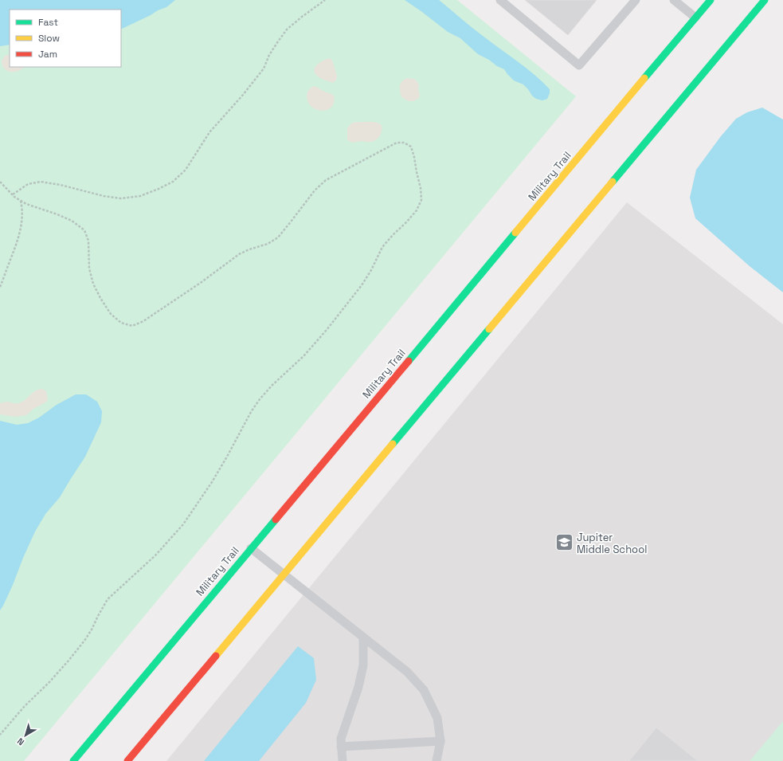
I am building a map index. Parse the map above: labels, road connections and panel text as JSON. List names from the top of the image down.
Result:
{
  "streets": {
    "main road": ["Military Trail"]
  },
  "places": {
    "school or university": ["Jupiter Middle School"]
  },
  "legend": ["Fast", "Slow", "Jam"],
  "north": "bottom left"
}
